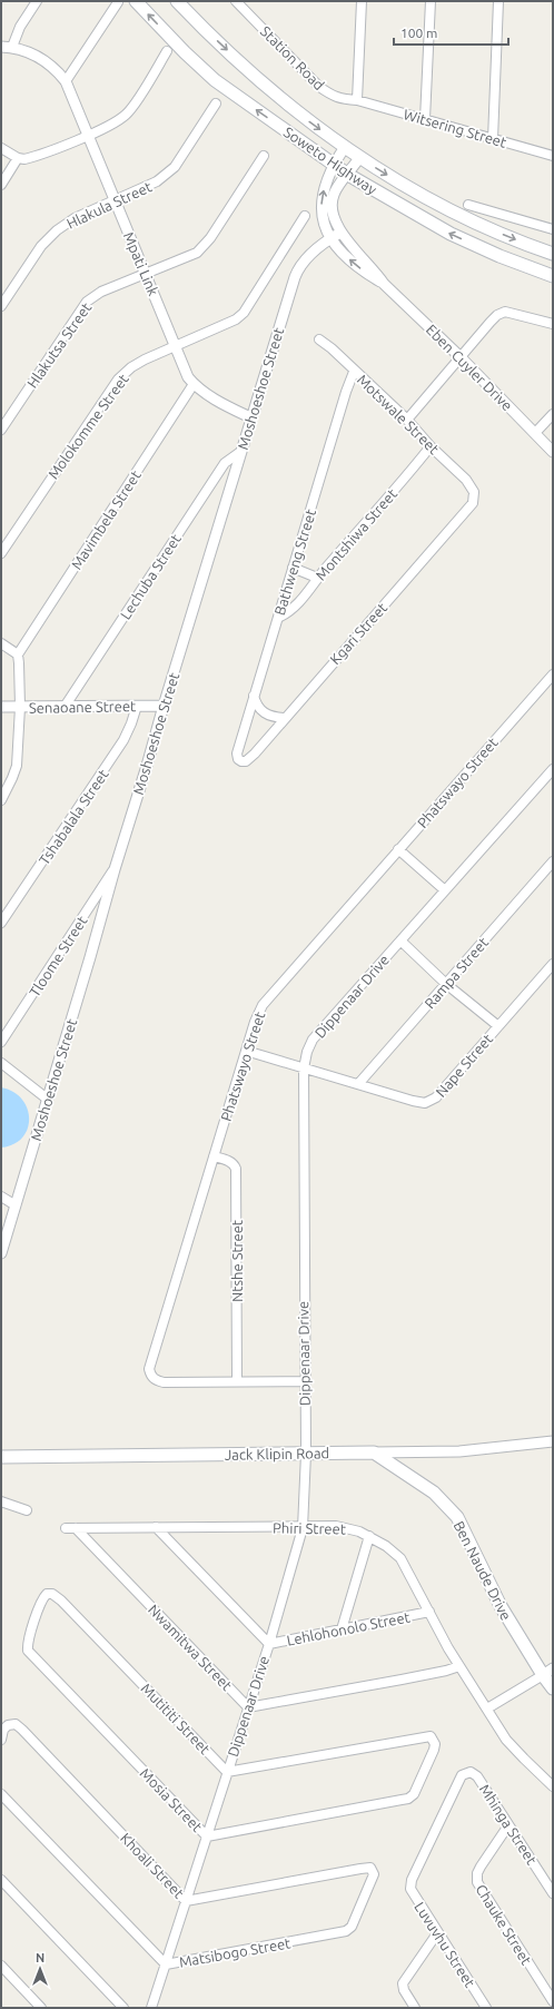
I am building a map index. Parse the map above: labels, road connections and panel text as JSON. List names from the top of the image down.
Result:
{
  "streets": {
    "main road": ["Soweto Highway", "Jack Klipin Road", "Ben Naude Drive"],
    "street": [
      "Station Road",
      "Witsering Street",
      "Hlakula Street",
      "Mpati Link",
      "Hlakutsa Street",
      "Eben Cuyler Drive",
      "Moshoeshoe Street",
      "Motswale Street",
      "Molokomme Street",
      "Mavimbela Street",
      "Montshiwa Street",
      "Bathweng Street",
      "Lechuba Street",
      "Kgari Street",
      "Senaoane Street",
      "Phatswayo Street",
      "Tshabalala Street",
      "Tloome Street",
      "Rampa Street",
      "Dippenaar Drive",
      "Nape Street",
      "Ntshe Street",
      "Phiri Street",
      "Lehlohonolo Street",
      "Nwamitwa Street",
      "Mutititi Street",
      "Mosia Street",
      "Mhinga Street",
      "Khoali Street",
      "Chauke Street",
      "Luvuvhu Street",
      "Matsibogo Street"
    ]
  },
  "crossings": [
    ["Station Road", "Witsering Street"],
    ["Soweto Highway", "Eben Cuyler Drive"],
    ["Hlakula Street", "Mpati Link"],
    ["Mpati Link", "Hlakutsa Street"],
    ["Mpati Link", "Moshoeshoe Street"],
    ["Mpati Link", "Molokomme Street"],
    ["Mpati Link", "Mavimbela Street"],
    ["Eben Cuyler Drive", "Moshoeshoe Street"],
    ["Moshoeshoe Street", "Lechuba Street"],
    ["Moshoeshoe Street", "Senaoane Street"],
    ["Moshoeshoe Street", "Tloome Street"],
    ["Motswale Street", "Montshiwa Street"],
    ["Motswale Street", "Bathweng Street"],
    ["Motswale Street", "Kgari Street"],
    ["Montshiwa Street", "Bathweng Street"],
    ["Bathweng Street", "Kgari Street"],
    ["Lechuba Street", "Senaoane Street"],
    ["Senaoane Street", "Tshabalala Street"],
    ["Phatswayo Street", "Dippenaar Drive"],
    ["Phatswayo Street", "Nape Street"],
    ["Phatswayo Street", "Ntshe Street"],
    ["Rampa Street", "Nape Street"],
    ["Dippenaar Drive", "Nape Street"],
    ["Dippenaar Drive", "Jack Klipin Road"],
    ["Dippenaar Drive", "Phiri Street"],
    ["Dippenaar Drive", "Lehlohonolo Street"],
    ["Dippenaar Drive", "Nwamitwa Street"],
    ["Dippenaar Drive", "Mutititi Street"],
    ["Dippenaar Drive", "Mosia Street"],
    ["Dippenaar Drive", "Khoali Street"],
    ["Dippenaar Drive", "Matsibogo Street"],
    ["Jack Klipin Road", "Ben Naude Drive"],
    ["Phiri Street", "Lehlohonolo Street"],
    ["Phiri Street", "Nwamitwa Street"],
    ["Mutititi Street", "Mosia Street"],
    ["Mhinga Street", "Chauke Street"],
    ["Mhinga Street", "Luvuvhu Street"],
    ["Khoali Street", "Matsibogo Street"]
  ],
  "scale_bar": "100 m",
  "north": "top"
}
